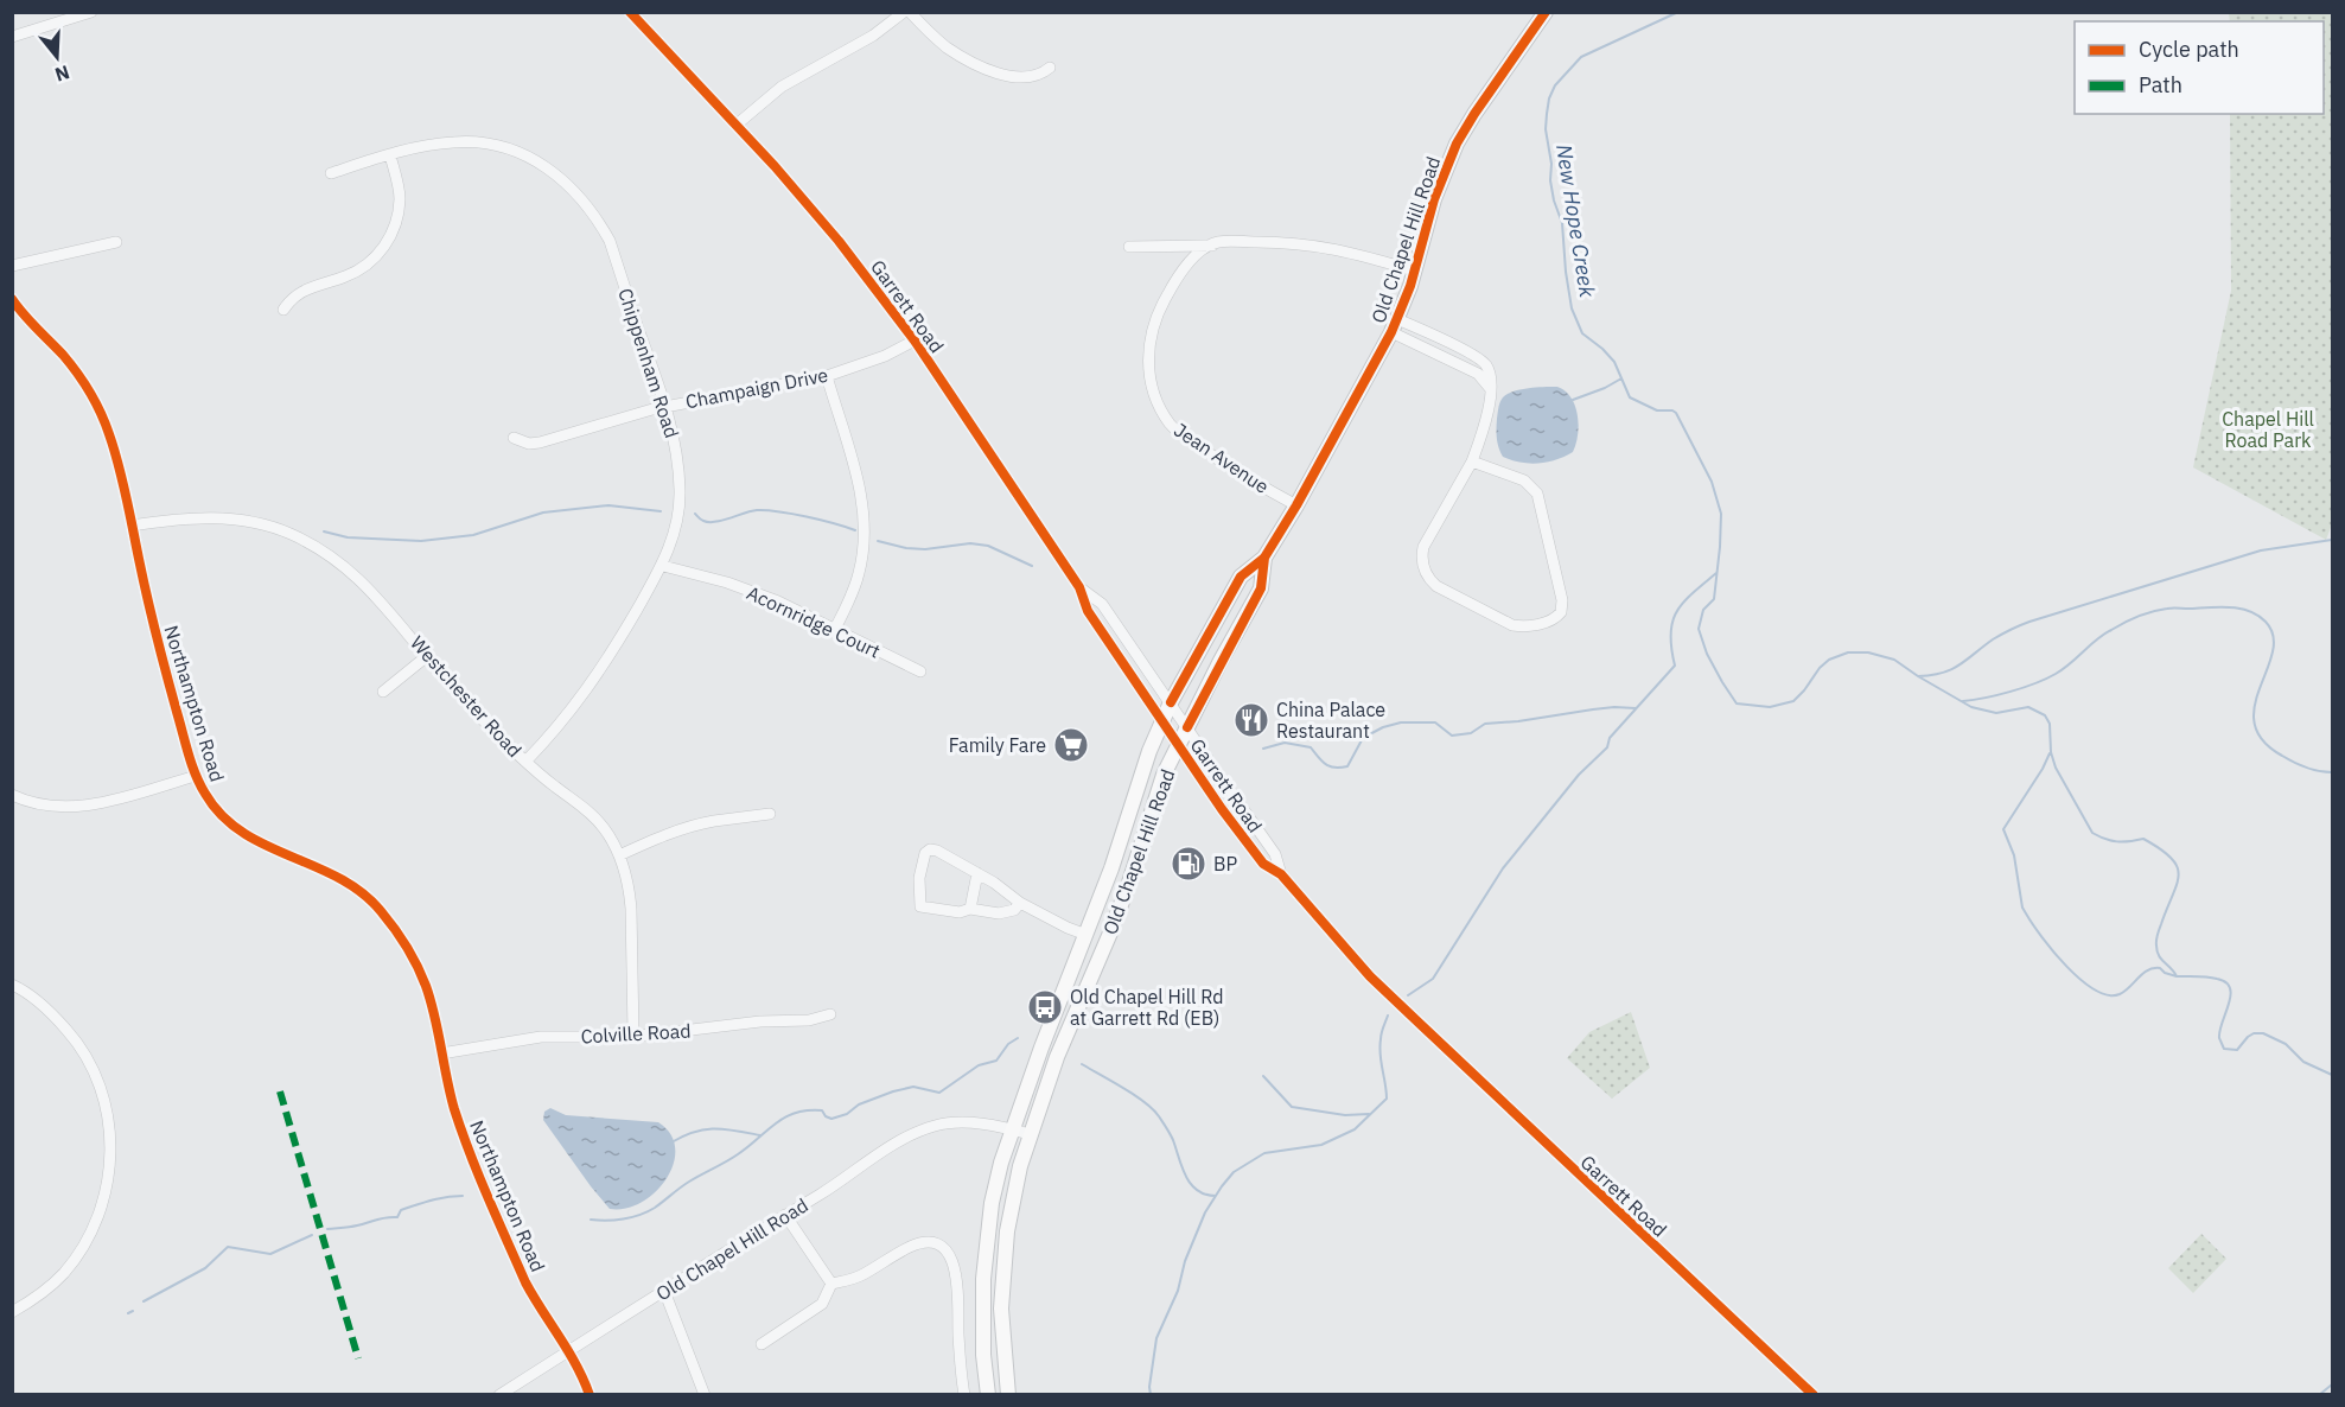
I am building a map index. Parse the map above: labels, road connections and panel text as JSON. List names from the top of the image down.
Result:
{
  "streets": {
    "main road": ["Old Chapel Hill Road"],
    "street": [
      "Garrett Road",
      "Chippenham Road",
      "Champaign Drive",
      "Jean Avenue",
      "Acornridge Court",
      "Westchester Road",
      "Northampton Road",
      "Colville Road"
    ]
  },
  "crossings": [
    ["Old Chapel Hill Road", "Garrett Road"],
    ["Old Chapel Hill Road", "Jean Avenue"],
    ["Old Chapel Hill Road", "Northampton Road"],
    ["Garrett Road", "Champaign Drive"],
    ["Chippenham Road", "Champaign Drive"],
    ["Chippenham Road", "Acornridge Court"],
    ["Chippenham Road", "Westchester Road"],
    ["Westchester Road", "Northampton Road"],
    ["Westchester Road", "Colville Road"],
    ["Northampton Road", "Colville Road"]
  ],
  "water": ["New Hope Creek"],
  "parks": ["Chapel Hill Road Park"],
  "places": {
    "restaurant": ["China Palace Restaurant"],
    "supermarket": ["Family Fare"],
    "fuel station": ["BP"],
    "bus stop": ["Old Chapel Hill Rd at Garrett Rd (EB)"]
  },
  "legend": ["Cycle path", "Path"],
  "north": "bottom"
}
